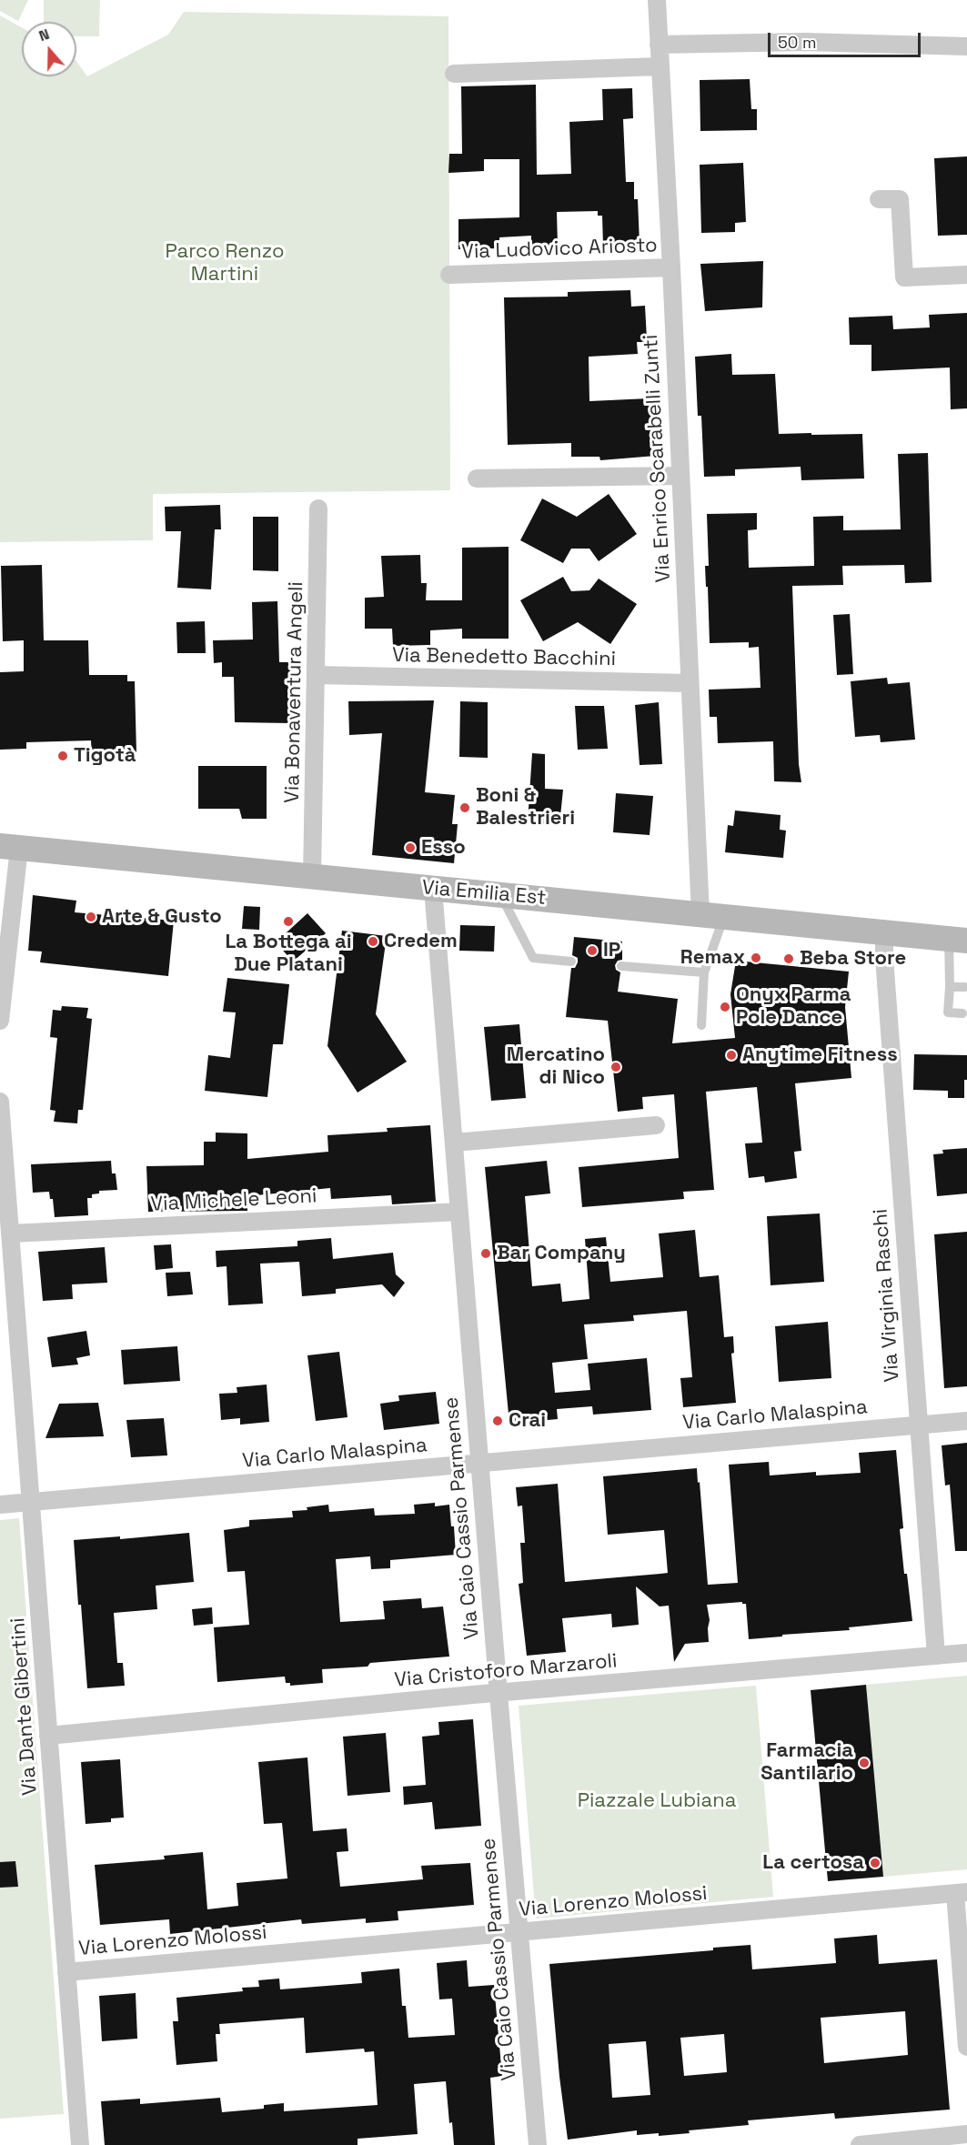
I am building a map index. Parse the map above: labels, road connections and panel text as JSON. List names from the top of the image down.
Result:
{
  "streets": {
    "main road": ["Via Emilia Est"],
    "street": [
      "Via Ludovico Ariosto",
      "Via Enrico Scarabelli Zunti",
      "Via Benedetto Bacchini",
      "Via Bonaventura Angeli",
      "Via Michele Leoni",
      "Via Virginia Raschi",
      "Via Carlo Malaspina",
      "Via Caio Cassio Parmense",
      "Via Cristoforo Marzaroli",
      "Via Dante Gibertini",
      "Via Lorenzo Molossi"
    ]
  },
  "crossings": [
    ["Via Ludovico Ariosto", "Via Enrico Scarabelli Zunti"],
    ["Via Enrico Scarabelli Zunti", "Via Benedetto Bacchini"],
    ["Via Enrico Scarabelli Zunti", "Via Emilia Est"],
    ["Via Benedetto Bacchini", "Via Bonaventura Angeli"],
    ["Via Bonaventura Angeli", "Via Emilia Est"],
    ["Via Emilia Est", "Via Virginia Raschi"],
    ["Via Emilia Est", "Via Caio Cassio Parmense"],
    ["Via Michele Leoni", "Via Caio Cassio Parmense"],
    ["Via Michele Leoni", "Via Dante Gibertini"],
    ["Via Virginia Raschi", "Via Carlo Malaspina"],
    ["Via Virginia Raschi", "Via Cristoforo Marzaroli"],
    ["Via Carlo Malaspina", "Via Caio Cassio Parmense"],
    ["Via Carlo Malaspina", "Via Dante Gibertini"],
    ["Via Caio Cassio Parmense", "Via Cristoforo Marzaroli"],
    ["Via Caio Cassio Parmense", "Via Lorenzo Molossi"],
    ["Via Cristoforo Marzaroli", "Via Dante Gibertini"],
    ["Via Dante Gibertini", "Via Lorenzo Molossi"]
  ],
  "parks": ["Parco Renzo Martini", "Piazzale Lubiana"],
  "places": [
    "Tigotà",
    "Boni & Balestrieri",
    "Esso",
    "Arte & Gusto",
    "La Bottega ai Due Platani",
    "Credem",
    "IP",
    "Remax",
    "Beba Store",
    "Onyx Parma Pole Dance",
    "Anytime Fitness",
    "Mercatino di Nico",
    "Bar Company",
    "Crai",
    "Farmacia Santilario",
    "La certosa"
  ],
  "scale_bar": "50 m",
  "north": "top"
}
